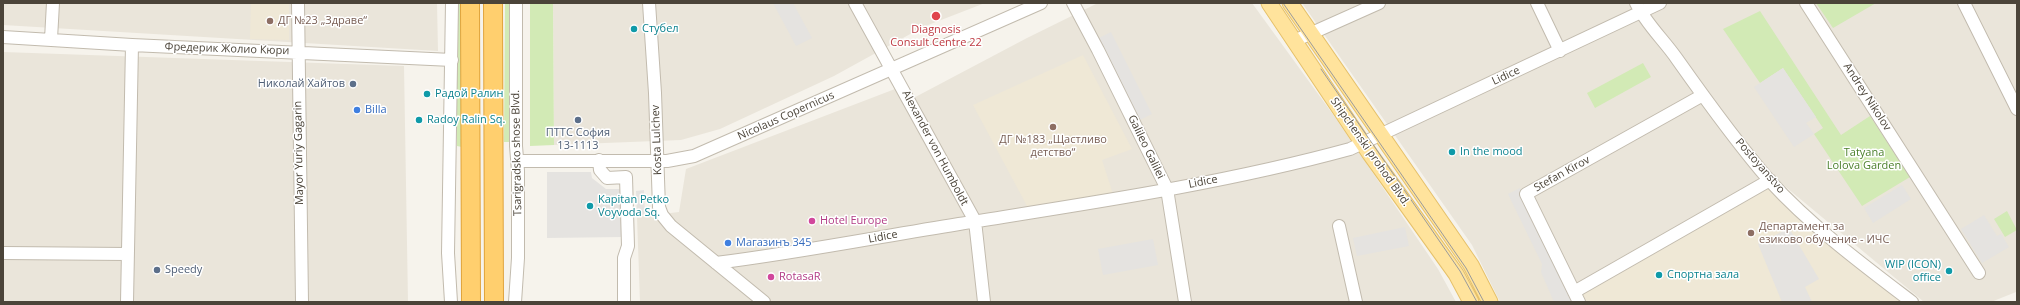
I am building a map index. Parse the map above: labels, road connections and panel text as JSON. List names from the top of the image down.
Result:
{
  "streets": {
    "highway": ["Tsarigradsko shose Blvd."],
    "main road": ["Shipchenski prohod Blvd."],
    "street": [
      "Фредерик Жолио Кюри",
      "Lidice",
      "Andrey Nikolov",
      "Nicolaus Copernicus",
      "Kosta Lulchev",
      "Galileo Galilei",
      "Alexander von Humboldt",
      "Mayor Yuriy Gagarin",
      "Postoyanstvo",
      "Stefan Kirov"
    ]
  },
  "crossings": [
    ["Фредерик Жолио Кюри", "Mayor Yuriy Gagarin"],
    ["Lidice", "Kosta Lulchev"],
    ["Lidice", "Galileo Galilei"],
    ["Lidice", "Alexander von Humboldt"],
    ["Lidice", "Shipchenski prohod Blvd."],
    ["Lidice", "Postoyanstvo"],
    ["Nicolaus Copernicus", "Kosta Lulchev"],
    ["Nicolaus Copernicus", "Alexander von Humboldt"],
    ["Nicolaus Copernicus", "Tsarigradsko shose Blvd."],
    ["Postoyanstvo", "Stefan Kirov"]
  ],
  "parks": ["Tatyana Lolova Garden"],
  "places": [
    "Diagnosis Consult Centre 22",
    "ДГ №23 „Здраве“",
    "Стубел",
    "Николай Хайтов",
    "Радой Ралин",
    "Billa",
    "Radoy Ralin Sq.",
    "ПТТС София 13-1113",
    "ДГ №183 „Щастливо детство“",
    "In the mood",
    "Kapitan Petko Voyvoda Sq.",
    "Hotel Europe",
    "Департамент за езиково обучение - ИЧС",
    "Магазинъ 345",
    "Speedy",
    "WIP (ICON) office",
    "Спортна зала",
    "RotasaR"
  ]
}
